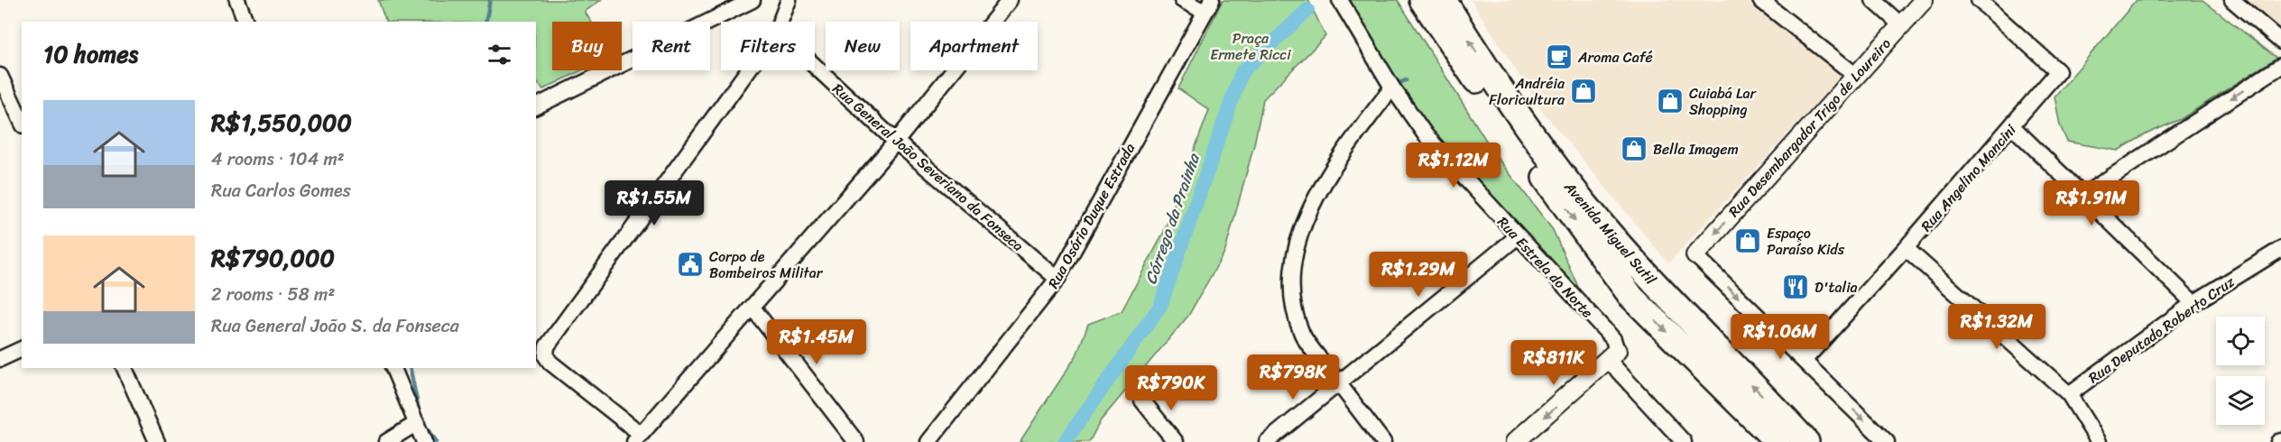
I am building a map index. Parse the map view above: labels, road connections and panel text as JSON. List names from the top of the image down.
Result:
{
  "streets": {
    "highway": ["Avenida Miguel Sutil"],
    "street": [
      "Rua Desembargador Trigo de Loureiro",
      "Rua General João Severiano da Fonseca",
      "Rua Angelino Mancini",
      "Rua Osório Duque Estrada",
      "Rua Estrela do Norte",
      "Rua Deputado Roberto Cruz"
    ]
  },
  "crossings": [
    ["Rua General João Severiano da Fonseca", "Rua Osório Duque Estrada"]
  ],
  "one_way": ["Rua Desembargador Trigo de Loureiro"],
  "water": ["Córrego da Prainha"],
  "parks": ["Praça Ermete Ricci"],
  "places": {
    "cafe": ["Aroma Café"],
    "shop": [
      "Andréia Floricultura",
      "Cuiabá Lar Shopping",
      "Bella Imagem",
      "Espaço Paraíso Kids"
    ],
    "public building": ["Corpo de Bombeiros Militar"],
    "restaurant": ["D'talia"]
  },
  "page": {
    "chip": [
      "Buy",
      "Rent",
      "Filters",
      "New",
      "Apartment"
    ],
    "heading": "10 homes",
    "list": [
      {
        "name": "R$1,550,000",
        "note": "4 rooms · 104 m² · Rua Carlos Gomes"
      },
      {
        "name": "R$790,000",
        "note": "2 rooms · 58 m² · Rua General João S. da Fonseca"
      }
    ],
    "price": [
      "R$1.12M",
      "R$1.55M",
      "R$1.91M",
      "R$1.29M",
      "R$1.32M",
      "R$1.06M",
      "R$1.45M",
      "R$811K",
      "R$798K",
      "R$790K"
    ]
  }
}
